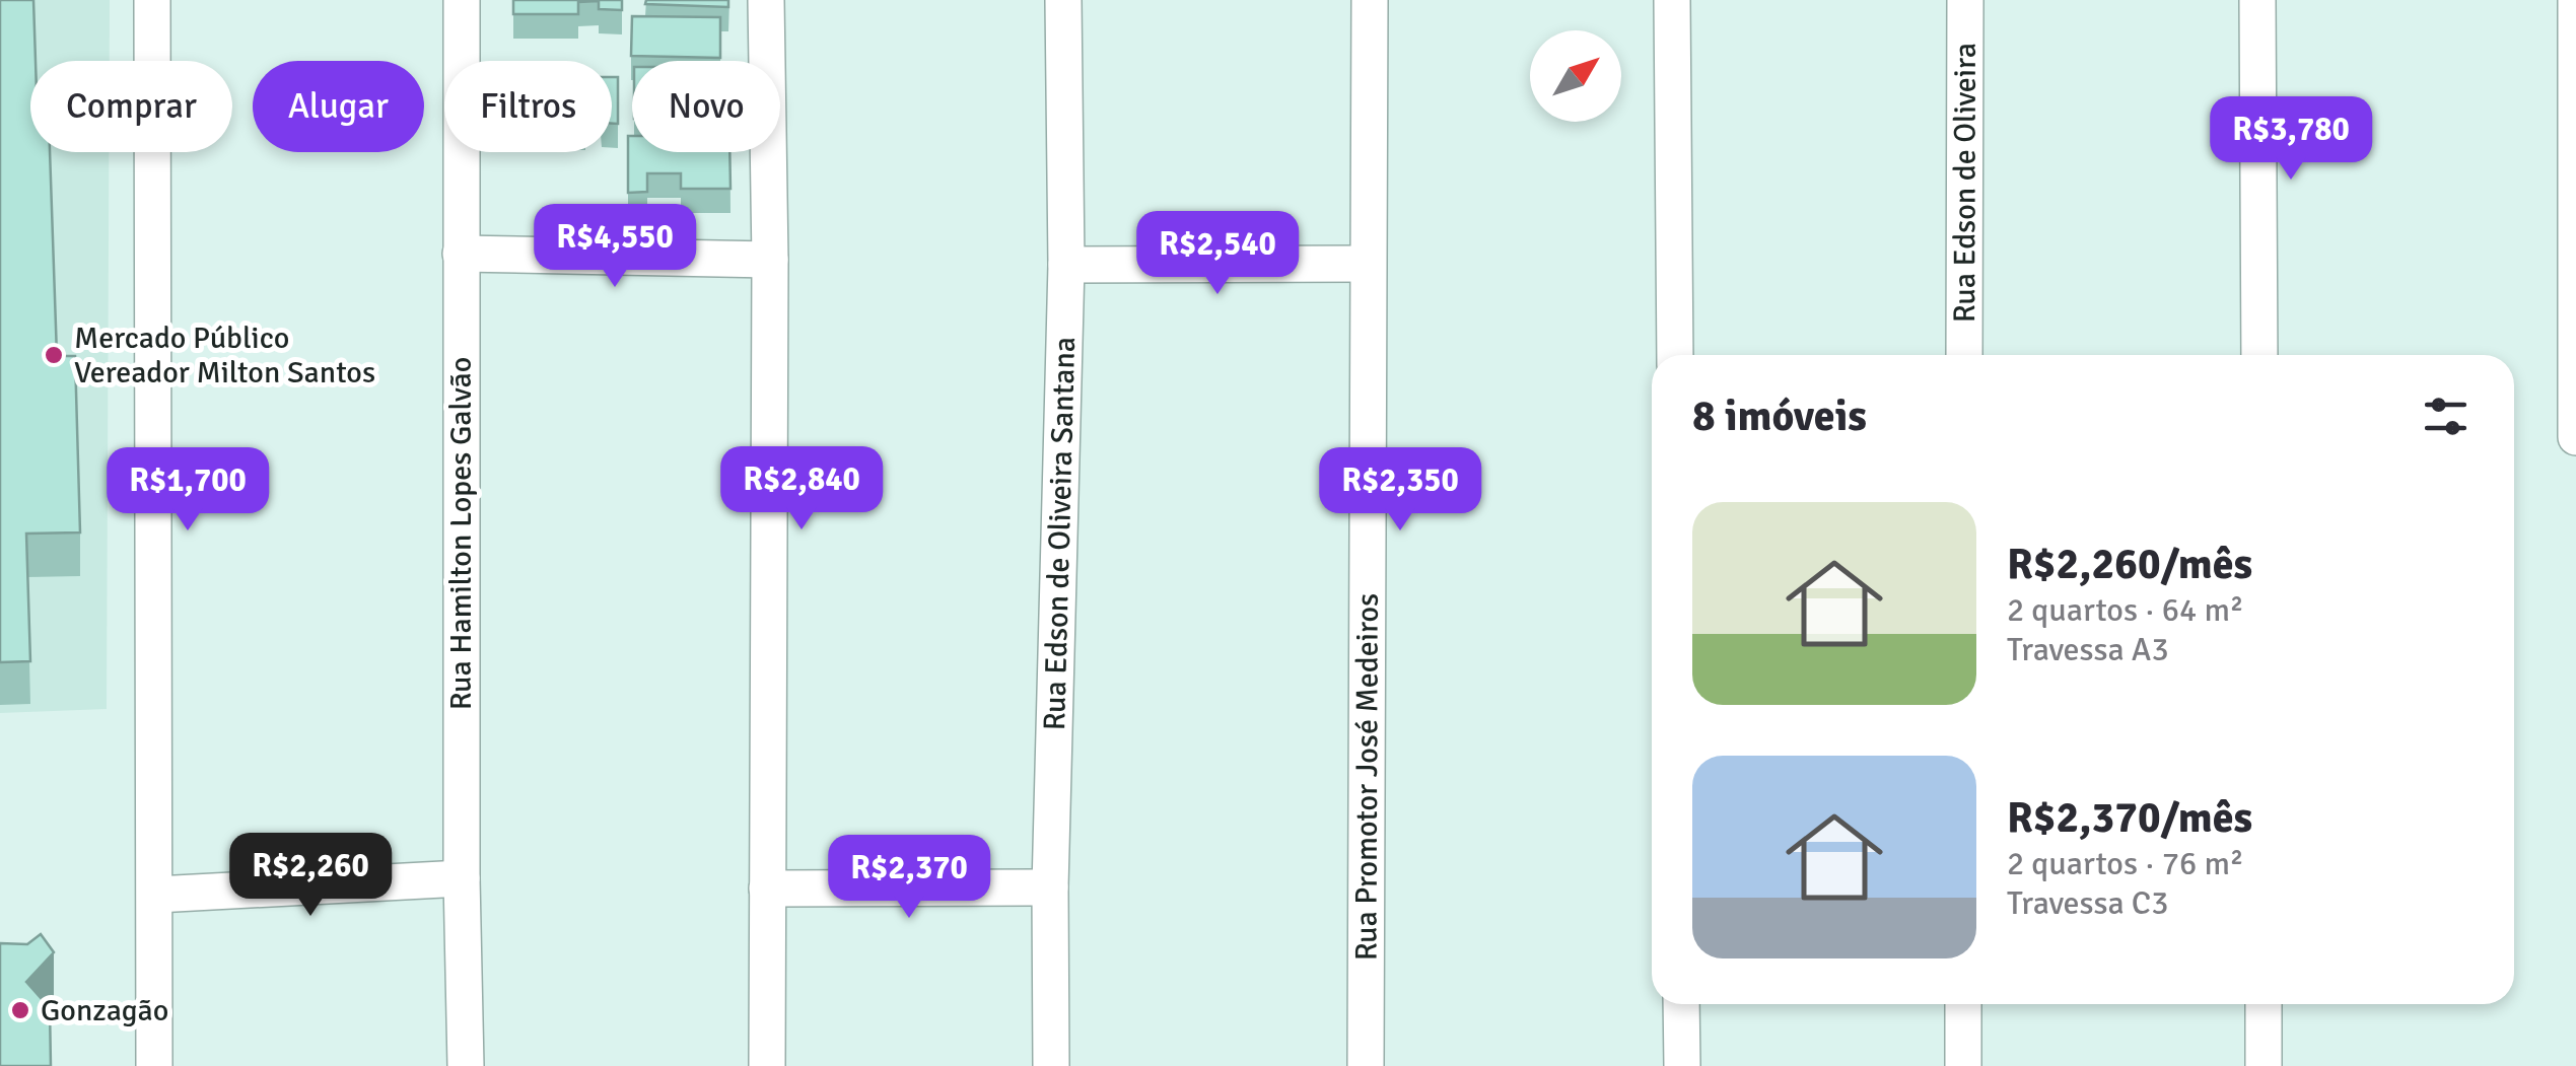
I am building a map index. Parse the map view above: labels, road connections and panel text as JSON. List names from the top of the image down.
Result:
{
  "streets": {
    "street": [
      "Rua Edson de Oliveira",
      "Rua Hamilton Lopes Galvão",
      "Rua Edson de Oliveira Santana",
      "Rua Promotor José Medeiros"
    ]
  },
  "places": ["Mercado Público Vereador Milton Santos", "Gonzagão"],
  "north": "top right",
  "page": {
    "chip": [
      "Comprar",
      "Alugar",
      "Filtros",
      "Novo"
    ],
    "price": [
      "R$3,780",
      "R$4,550",
      "R$2,540",
      "R$2,840",
      "R$1,700",
      "R$2,350",
      "R$2,260",
      "R$2,370"
    ],
    "heading": "8 imóveis",
    "list": [
      {
        "name": "R$2,260/mês",
        "note": "2 quartos · 64 m² · Travessa A3"
      },
      {
        "name": "R$2,370/mês",
        "note": "2 quartos · 76 m² · Travessa C3"
      }
    ]
  }
}
